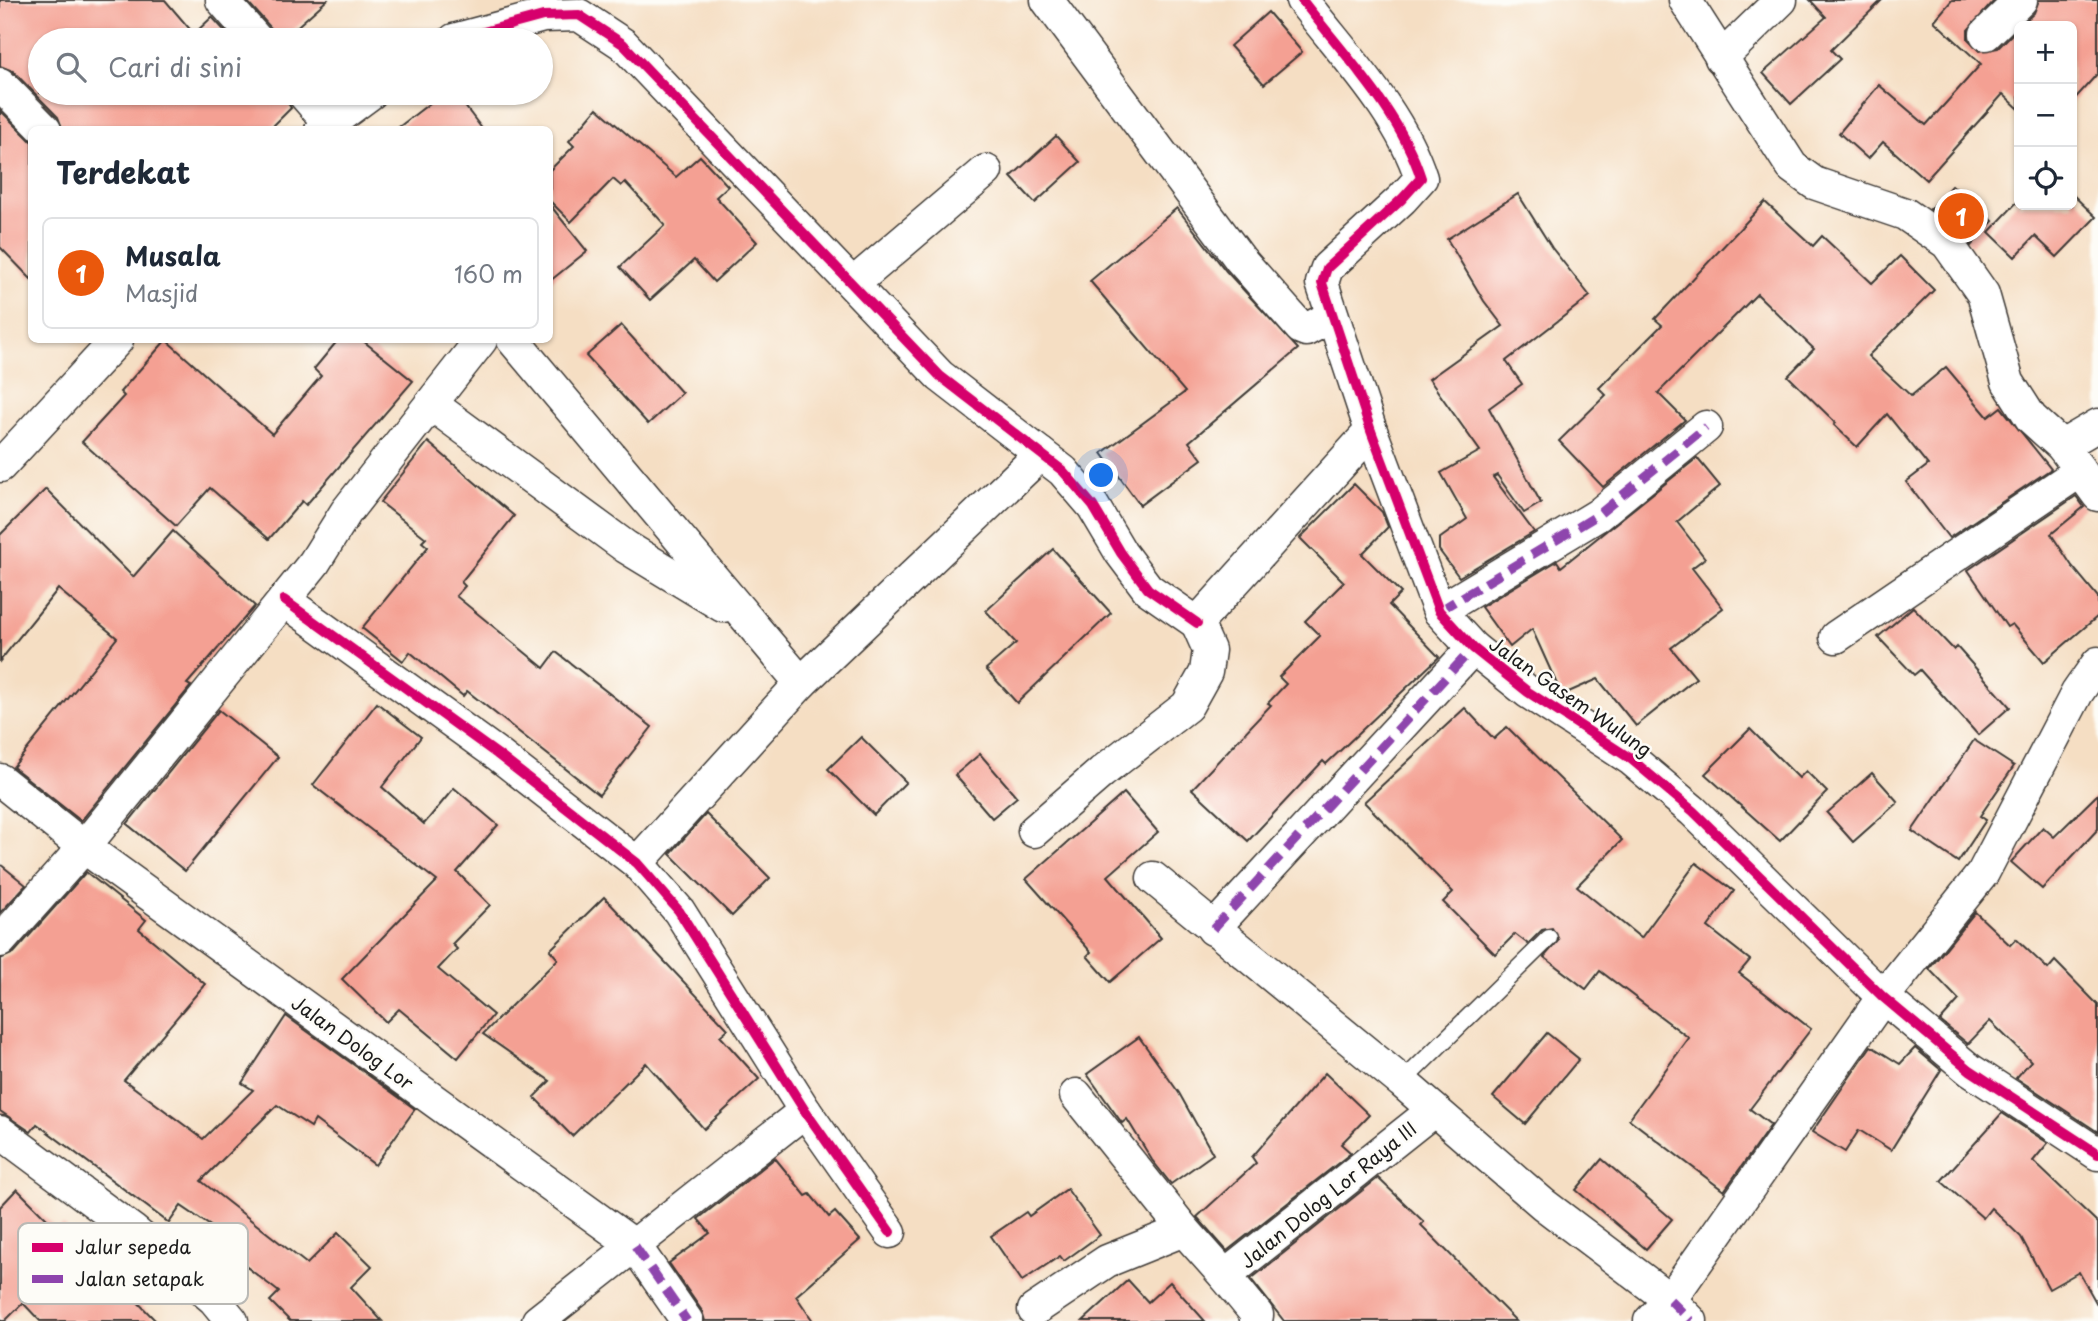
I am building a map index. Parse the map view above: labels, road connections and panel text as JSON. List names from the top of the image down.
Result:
{
  "streets": {
    "street": ["Jalan Gasem Wulung", "Jalan Dolog Lor", "Jalan Dolog Lor Raya III"]
  },
  "legend": ["Jalur sepeda", "Jalan setapak"],
  "page": {
    "map_buttons": ["+", "−"],
    "search": "Cari di sini",
    "heading": "Terdekat",
    "pins": "1",
    "list": [
      {
        "mark": "1",
        "name": "Musala",
        "note": "Masjid",
        "value": "160 m"
      }
    ]
  }
}
